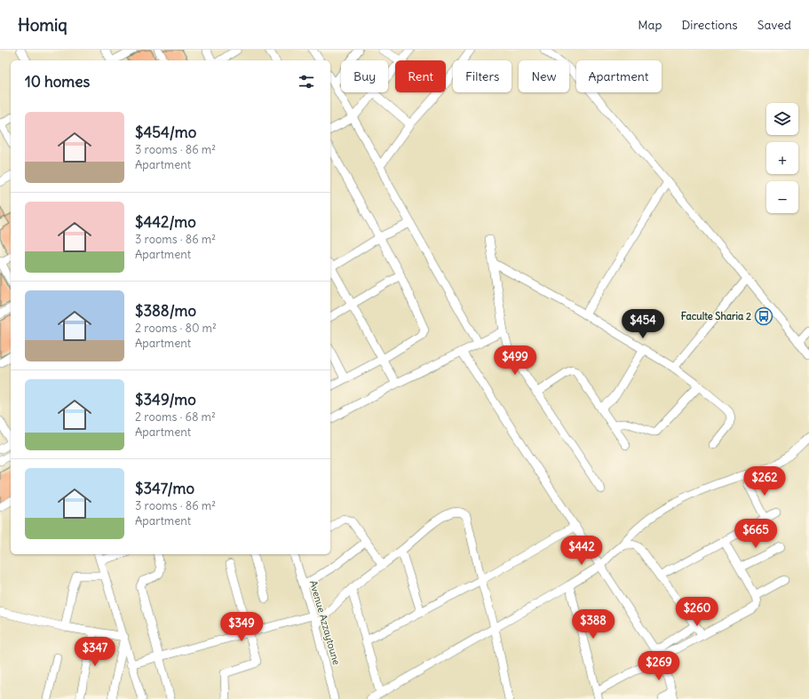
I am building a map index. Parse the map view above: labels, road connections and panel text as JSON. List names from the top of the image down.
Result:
{
  "streets": {
    "street": ["Avenue Azzaytoune"]
  },
  "places": {
    "bus stop": ["Faculte Sharia 2"]
  },
  "page": {
    "header": "Homiq",
    "nav": ["Map", "Directions", "Saved"],
    "chip": [
      "Buy",
      "Rent",
      "Filters",
      "New",
      "Apartment"
    ],
    "heading": "10 homes",
    "map_buttons": ["+", "−"],
    "list": [
      {
        "name": "$454/mo",
        "note": "3 rooms · 86 m² · Apartment"
      },
      {
        "name": "$442/mo",
        "note": "3 rooms · 86 m² · Apartment"
      },
      {
        "name": "$388/mo",
        "note": "2 rooms · 80 m² · Apartment"
      },
      {
        "name": "$349/mo",
        "note": "2 rooms · 68 m² · Apartment"
      },
      {
        "name": "$347/mo",
        "note": "3 rooms · 86 m² · Apartment"
      }
    ],
    "price": [
      "$454",
      "$499",
      "$262",
      "$665",
      "$442",
      "$260",
      "$388",
      "$349",
      "$347",
      "$269"
    ]
  }
}
